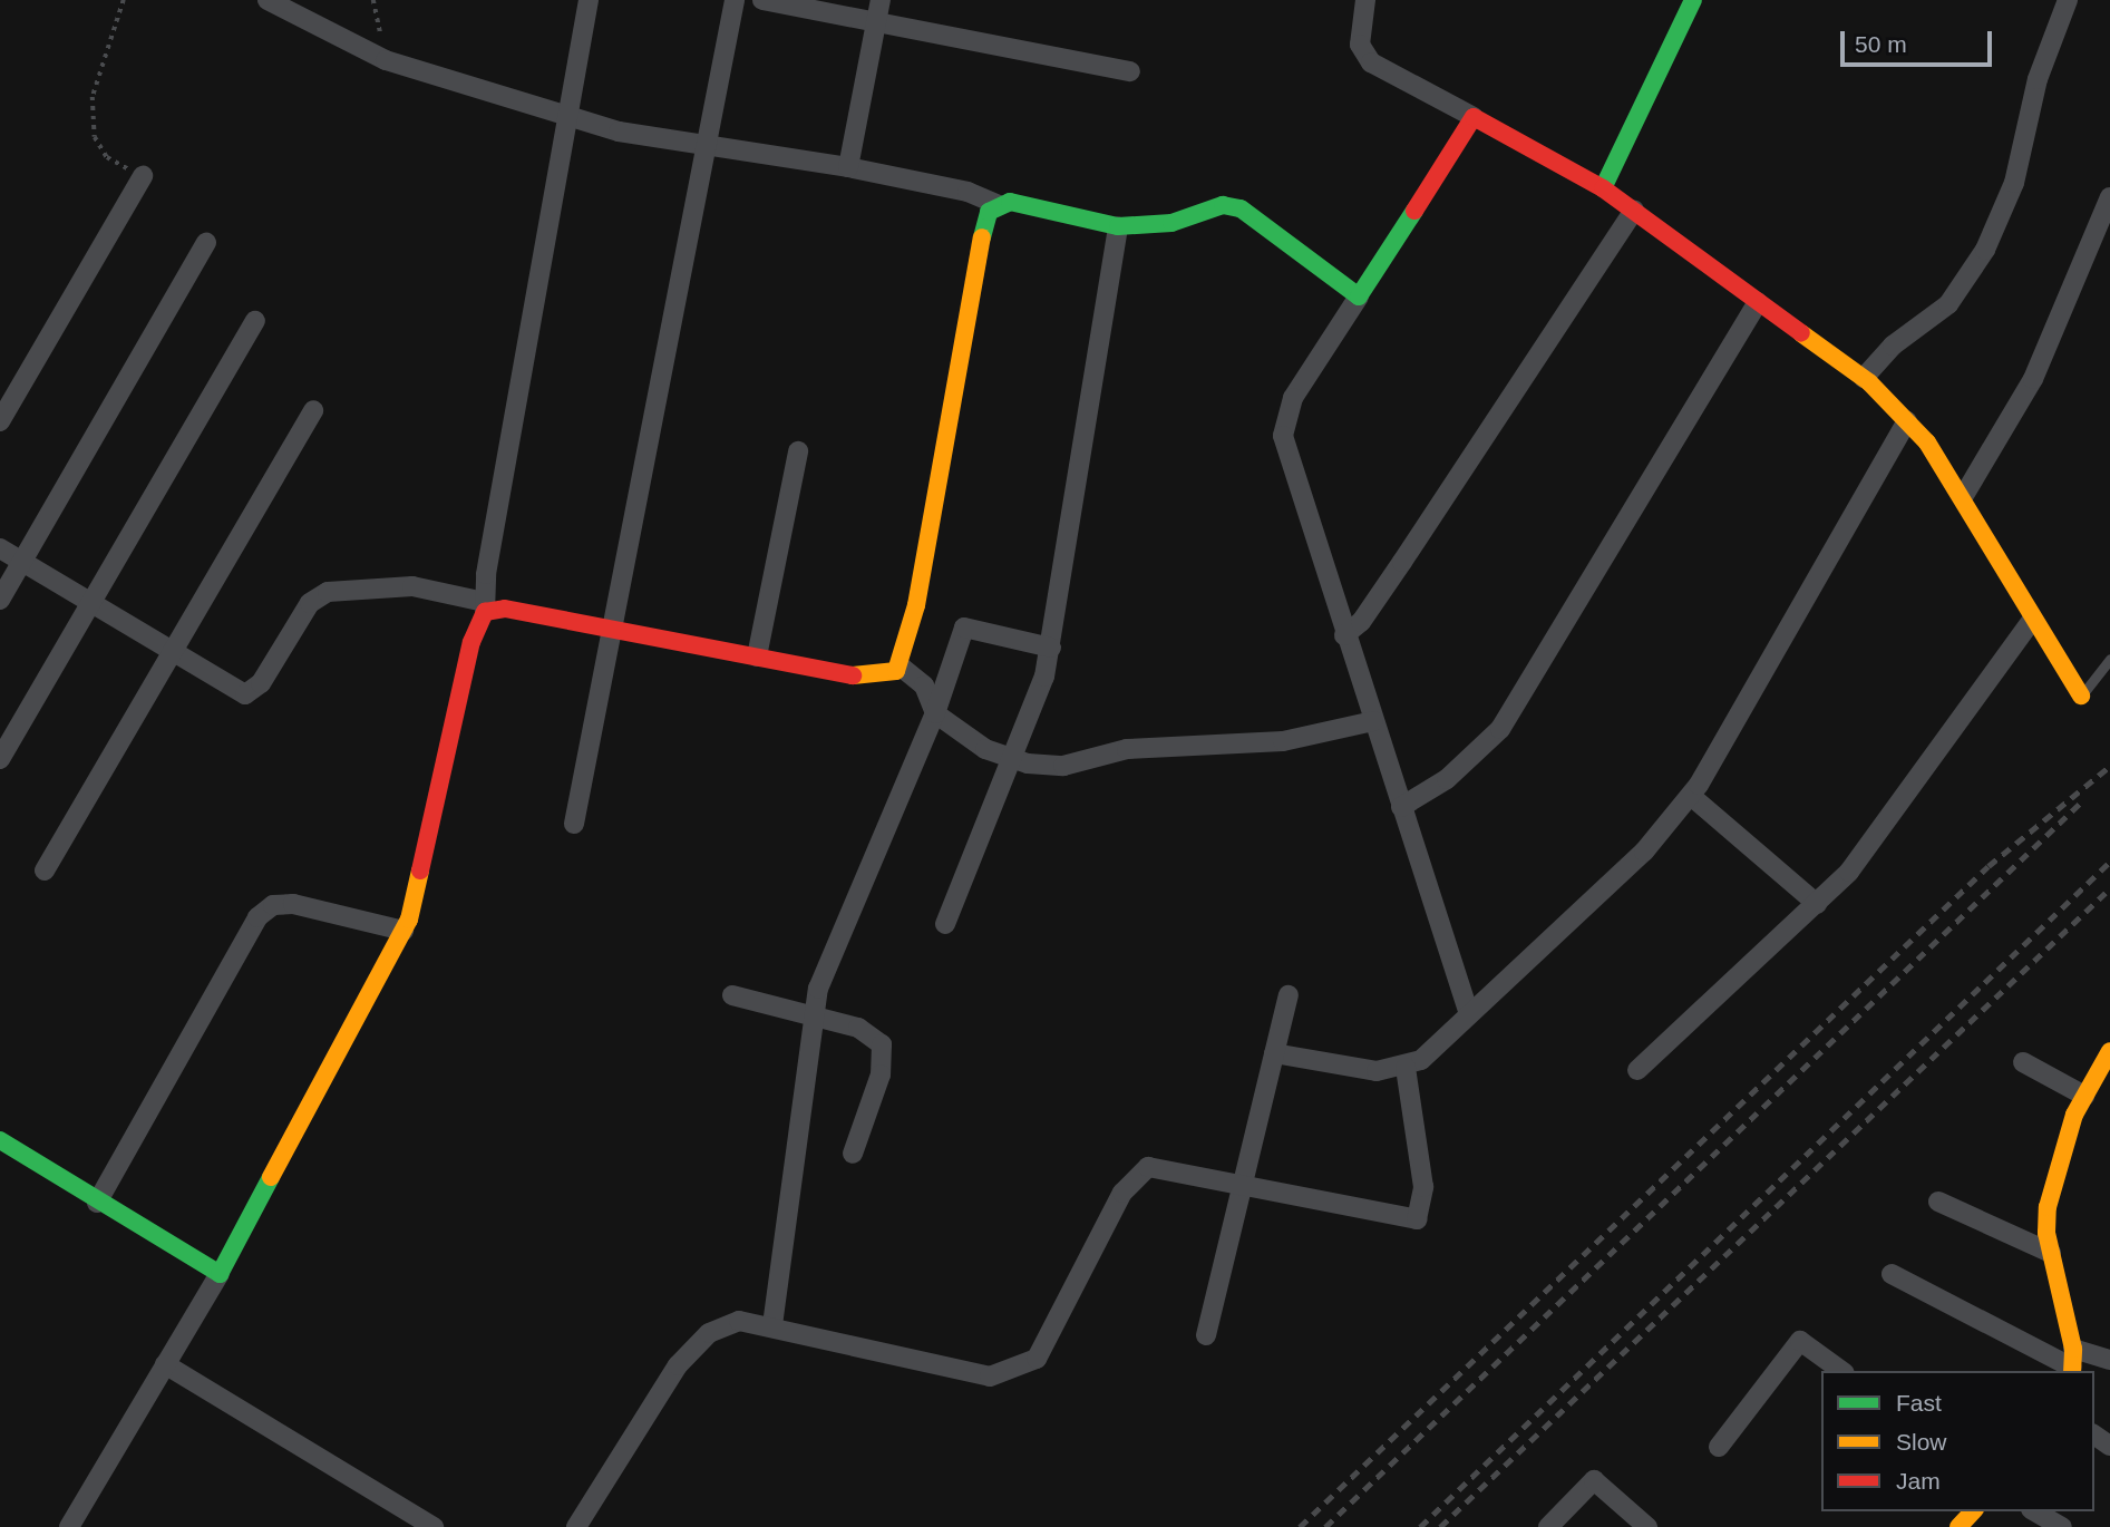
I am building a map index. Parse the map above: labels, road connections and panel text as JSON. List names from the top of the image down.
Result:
{
  "legend": ["Fast", "Slow", "Jam"],
  "scale_bar": "50 m"
}
